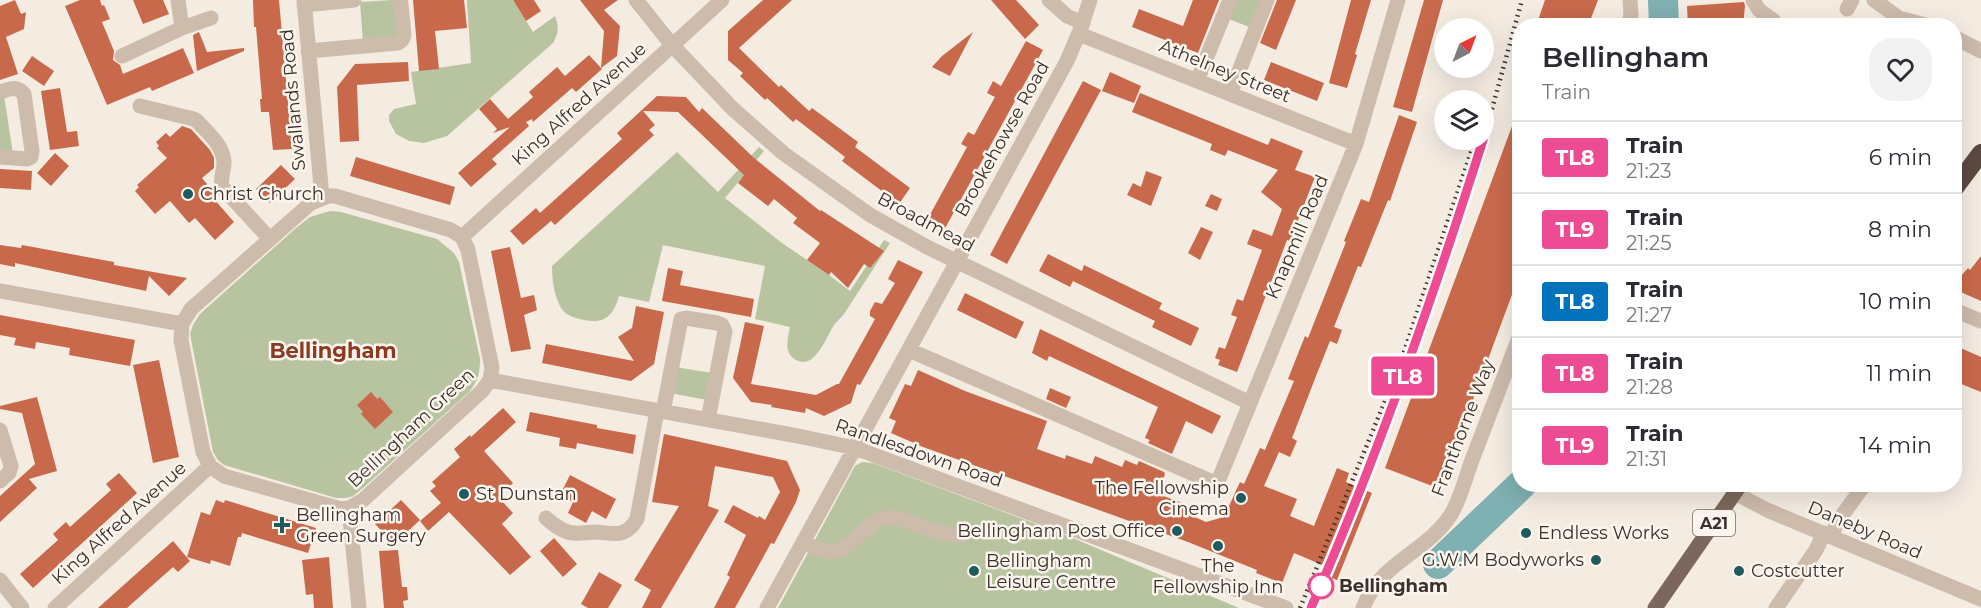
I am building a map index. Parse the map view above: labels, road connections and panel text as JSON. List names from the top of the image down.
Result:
{
  "streets": {
    "main road": ["A21"],
    "street": [
      "Athelney Street",
      "Swallands Road",
      "King Alfred Avenue",
      "Brookehowse Road",
      "Broadmead",
      "Knapmill Road",
      "Bellingham Green",
      "Franthorne Way",
      "Randlesdown Road",
      "Daneby Road"
    ]
  },
  "crossings": [
    ["Athelney Street", "Brookehowse Road"],
    ["Athelney Street", "Knapmill Road"],
    ["King Alfred Avenue", "Broadmead"],
    ["King Alfred Avenue", "Bellingham Green"],
    ["Brookehowse Road", "Broadmead"],
    ["Brookehowse Road", "Knapmill Road"],
    ["Brookehowse Road", "Randlesdown Road"],
    ["Broadmead", "Knapmill Road"],
    ["Bellingham Green", "Randlesdown Road"]
  ],
  "districts": ["Bellingham"],
  "places": {
    "other": [
      "Christ Church",
      "St Dunstan",
      "The Fellowship Cinema",
      "Bellingham Post Office",
      "Endless Works",
      "The Fellowship Inn",
      "G.W.M Bodyworks",
      "Bellingham Leisure Centre",
      "Costcutter",
      "Bellingham"
    ],
    "health": ["Bellingham Green Surgery"]
  },
  "north": "top right",
  "page": {
    "on_map": "TL8",
    "heading": ["Bellingham", "Train"],
    "list": [
      {
        "mark": "TL8",
        "name": "Train",
        "note": "21:23",
        "value": "6 min"
      },
      {
        "mark": "TL9",
        "name": "Train",
        "note": "21:25",
        "value": "8 min"
      },
      {
        "mark": "TL8",
        "name": "Train",
        "note": "21:27",
        "value": "10 min"
      },
      {
        "mark": "TL8",
        "name": "Train",
        "note": "21:28",
        "value": "11 min"
      },
      {
        "mark": "TL9",
        "name": "Train",
        "note": "21:31",
        "value": "14 min"
      }
    ]
  }
}
